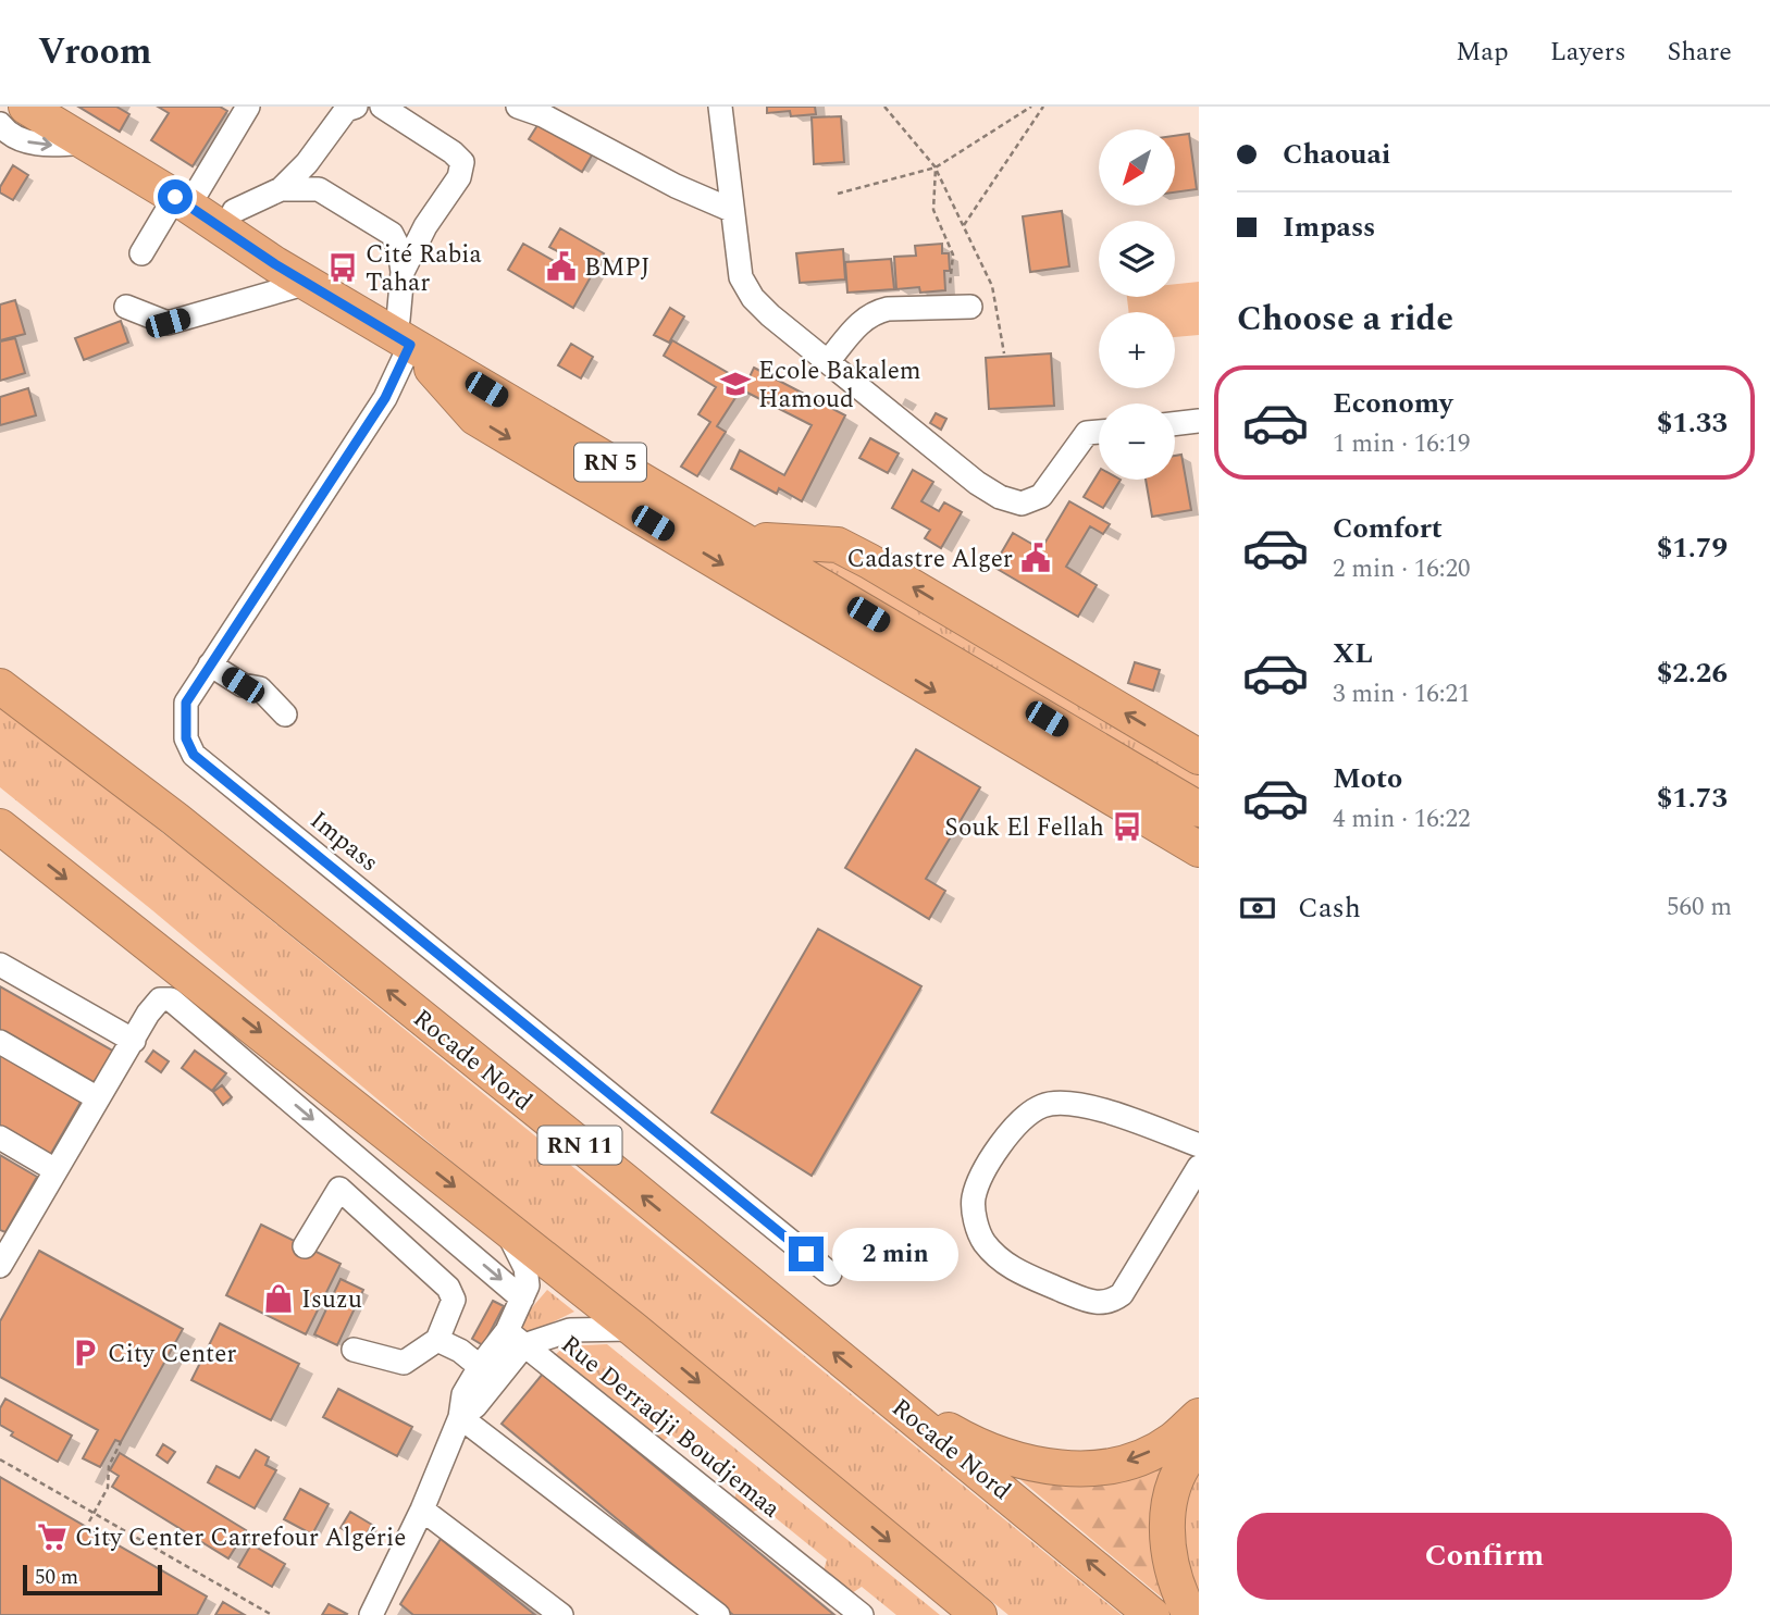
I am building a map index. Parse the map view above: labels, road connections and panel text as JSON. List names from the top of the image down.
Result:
{
  "streets": {
    "highway": ["RN 5", "Rocade Nord", "RN 11"],
    "street": ["Impass", "Rue Derradji Boudjemaa"]
  },
  "crossings": [
    ["RN 5", "Impass"]
  ],
  "places": {
    "public building": ["BMPJ", "Cadastre Alger"],
    "bus stop": ["Cité Rabia Tahar", "Souk El Fellah"],
    "school or university": ["Ecole Bakalem Hamoud"],
    "shop": ["Isuzu"],
    "parking": ["City Center"],
    "supermarket": ["City Center Carrefour Algérie"]
  },
  "scale_bar": "50 m",
  "north": "bottom left",
  "page": {
    "header": "Vroom",
    "nav": ["Map", "Layers", "Share"],
    "banner": ["Chaouai", "Impass"],
    "map_buttons": ["+", "−"],
    "heading": "Choose a ride",
    "list": [
      {
        "name": "Economy",
        "note": "1 min · 16:19",
        "value": "$1.33"
      },
      {
        "name": "Comfort",
        "note": "2 min · 16:20",
        "value": "$1.79"
      },
      {
        "name": "XL",
        "note": "3 min · 16:21",
        "value": "$2.26"
      },
      {
        "name": "Moto",
        "note": "4 min · 16:22",
        "value": "$1.73"
      }
    ],
    "pay": ["Cash", "560 m"],
    "bubble": "2 min",
    "buttons": "Confirm",
    "scale": "50 m"
  }
}
